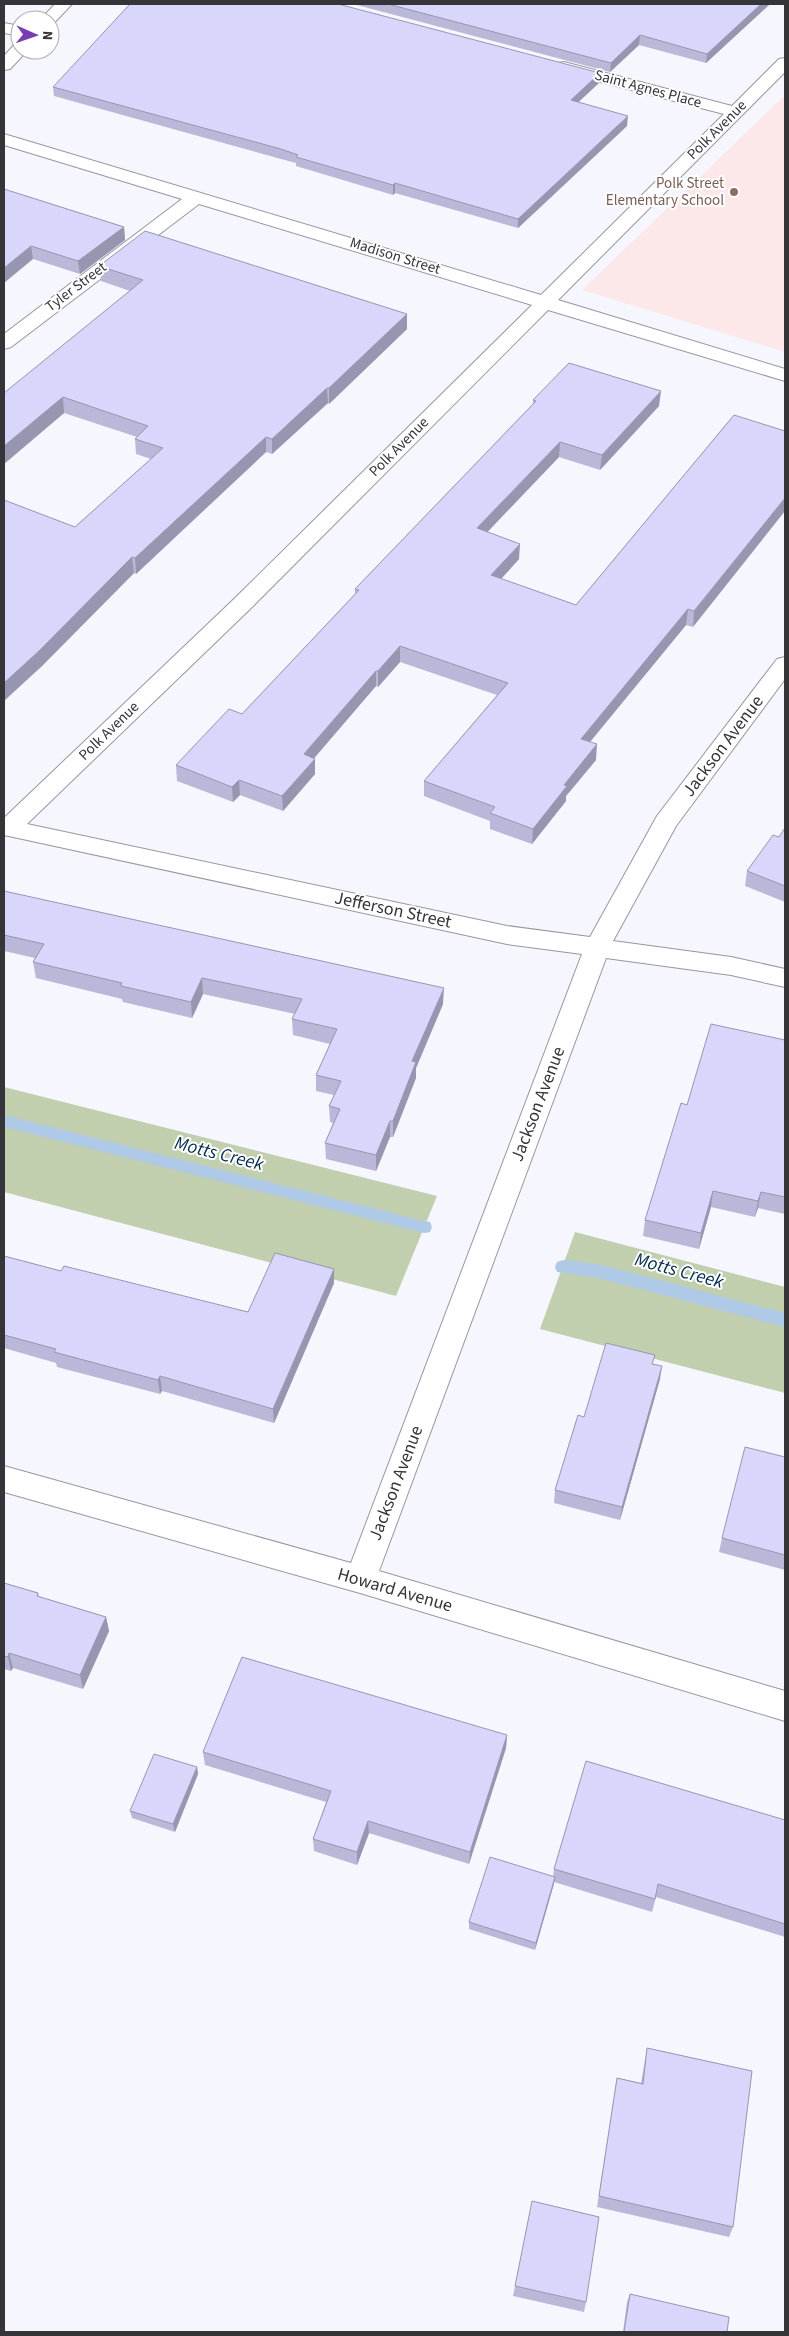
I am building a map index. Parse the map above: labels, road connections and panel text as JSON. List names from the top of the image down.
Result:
{
  "streets": {
    "street": [
      "Saint Agnes Place",
      "Polk Avenue",
      "Madison Street",
      "Tyler Street",
      "Jackson Avenue",
      "Jefferson Street",
      "Howard Avenue"
    ]
  },
  "crossings": [
    ["Saint Agnes Place", "Polk Avenue"],
    ["Polk Avenue", "Madison Street"],
    ["Polk Avenue", "Jefferson Street"],
    ["Madison Street", "Tyler Street"],
    ["Jackson Avenue", "Jefferson Street"],
    ["Jackson Avenue", "Howard Avenue"]
  ],
  "water": ["Motts Creek"],
  "places": ["Polk Street Elementary School"],
  "north": "right"
}
